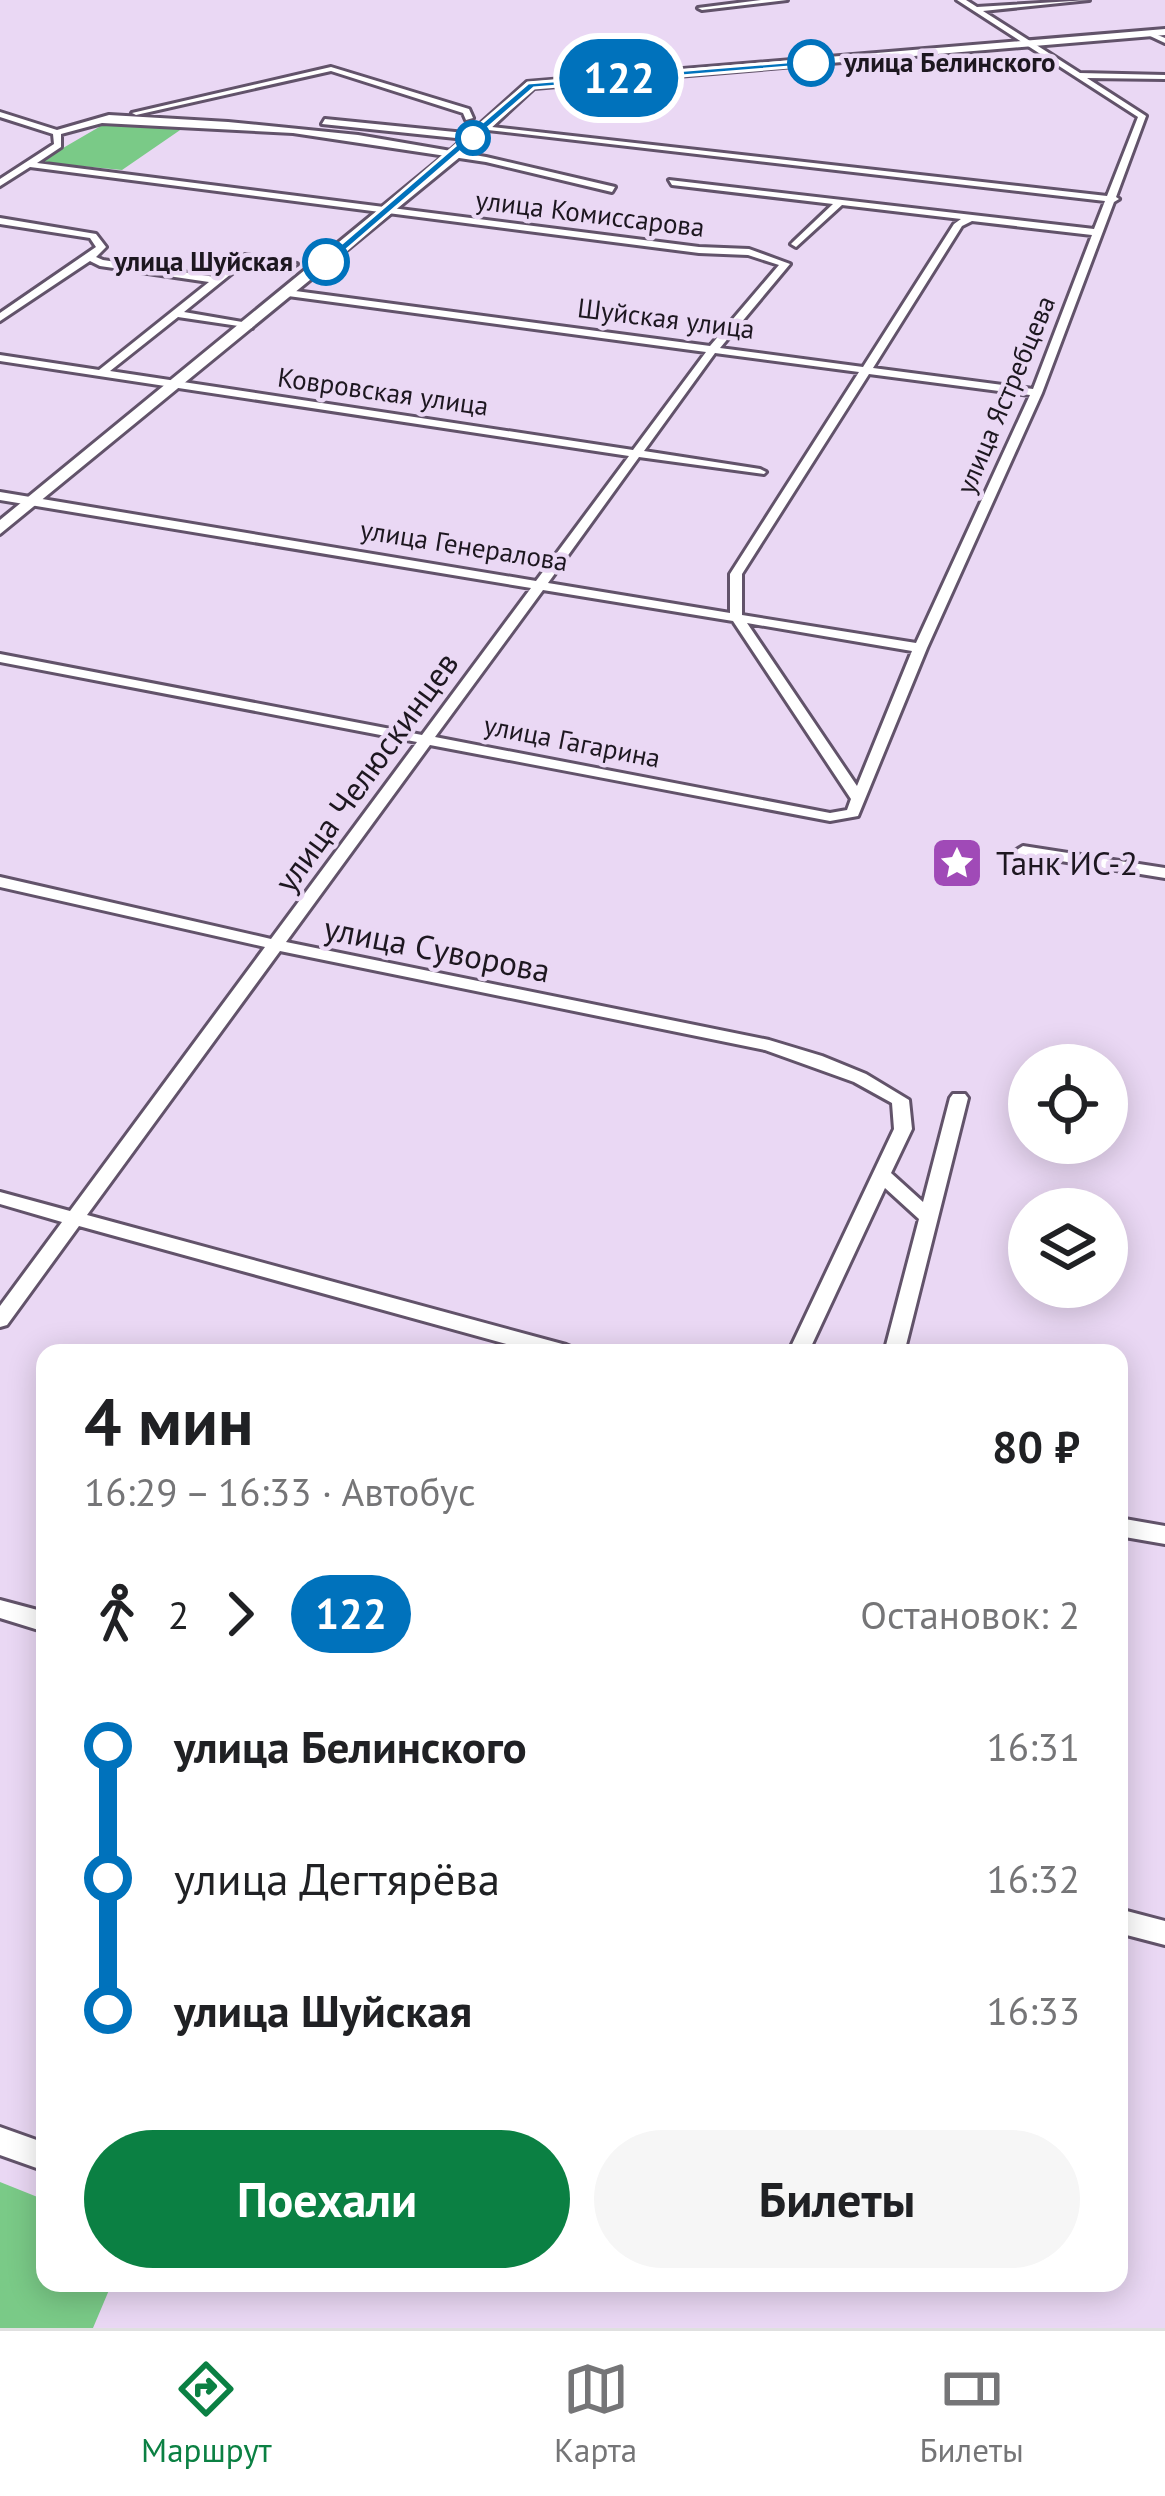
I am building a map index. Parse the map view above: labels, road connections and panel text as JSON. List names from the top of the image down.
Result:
{
  "streets": {
    "street": [
      "улица Комиссарова",
      "Шуйская улица",
      "Ковровская улица",
      "улица Ястребцева",
      "улица Генералова",
      "улица Гагарина",
      "улица Челюскинцев",
      "улица Суворова"
    ]
  },
  "crossings": [
    ["улица Комиссарова", "улица Челюскинцев"],
    ["Шуйская улица", "улица Ястребцева"],
    ["Шуйская улица", "улица Челюскинцев"],
    ["Ковровская улица", "улица Челюскинцев"],
    ["улица Ястребцева", "улица Генералова"],
    ["улица Ястребцева", "улица Гагарина"],
    ["улица Генералова", "улица Челюскинцев"],
    ["улица Гагарина", "улица Челюскинцев"],
    ["улица Челюскинцев", "улица Суворова"]
  ],
  "places": {
    "other": ["улица Белинского", "улица Шуйская"],
    "place": ["Танк ИС-2"]
  },
  "lines": ["bus line 122"],
  "page": {
    "on_map": "122",
    "heading": ["4 мин", "16:29 – 16:33 · Автобус", "80 ₽"],
    "legs": ["2", "122", "Остановок: 2"],
    "list": [
      {
        "name": "улица Белинского",
        "value": "16:31"
      },
      {
        "name": "улица Дегтярёва",
        "value": "16:32"
      },
      {
        "name": "улица Шуйская",
        "value": "16:33"
      }
    ],
    "buttons": ["Поехали", "Билеты"],
    "tabs": ["Маршрут", "Карта", "Билеты"]
  }
}
